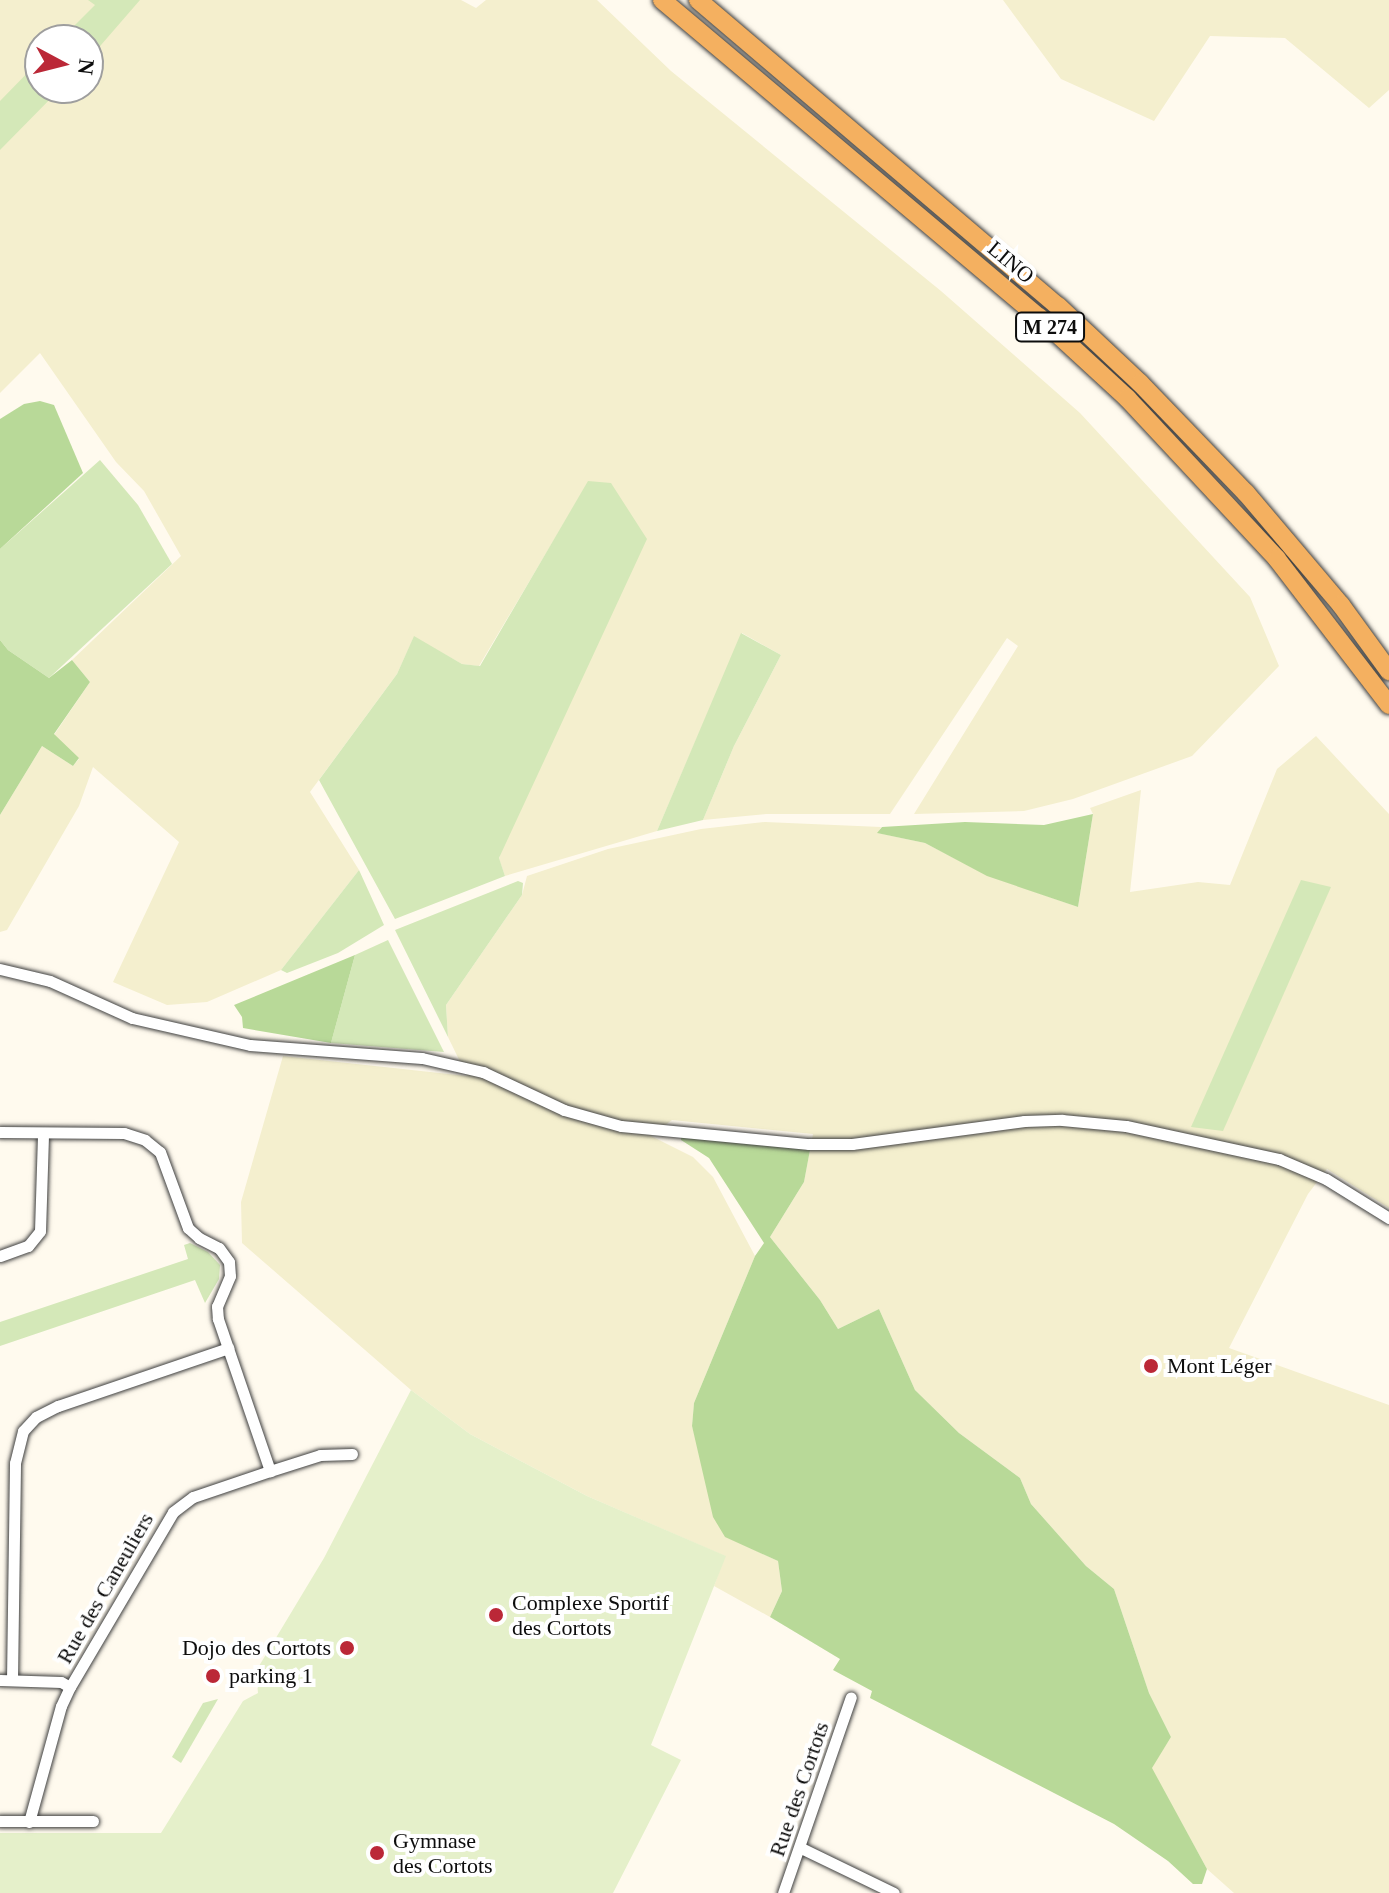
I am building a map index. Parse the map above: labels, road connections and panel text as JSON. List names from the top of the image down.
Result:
{
  "streets": {
    "highway": ["LINO", "M 274"],
    "street": ["Rue des Caneuliers", "Rue des Cortots"]
  },
  "places": [
    "Mont Léger",
    "Complexe Sportif des Cortots",
    "Dojo des Cortots",
    "parking 1",
    "Gymnase des Cortots"
  ],
  "north": "right"
}
